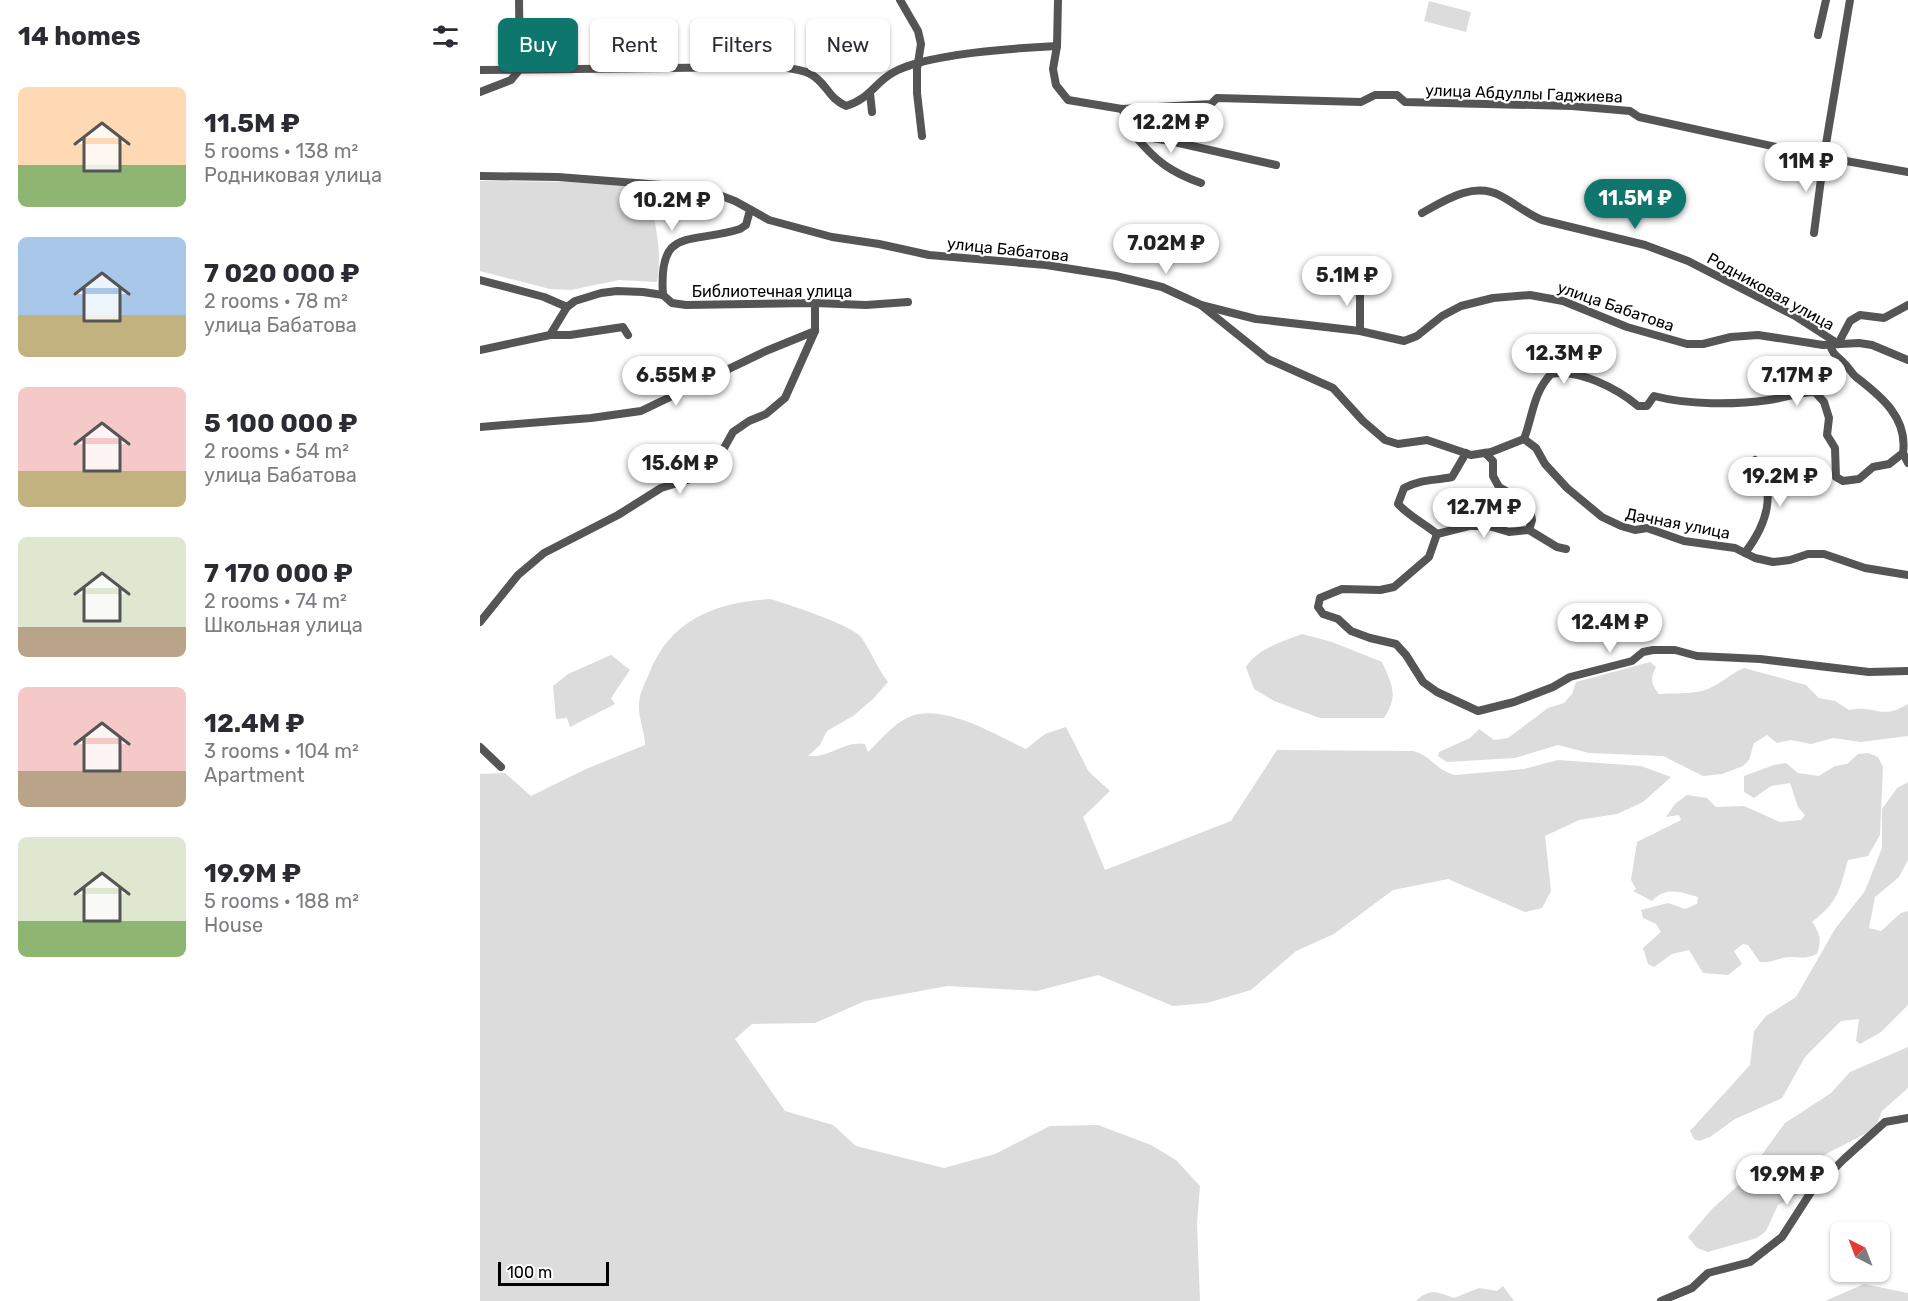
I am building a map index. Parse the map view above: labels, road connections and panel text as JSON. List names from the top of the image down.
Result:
{
  "streets": {
    "street": [
      "улица Абдуллы Гаджиева",
      "улица Бабатова",
      "Библиотечная улица",
      "Родниковая улица",
      "Дачная улица"
    ]
  },
  "crossings": [
    ["улица Бабатова", "Родниковая улица"]
  ],
  "scale_bar": "100 m",
  "north": "top left",
  "page": {
    "heading": "14 homes",
    "chip": [
      "Buy",
      "Rent",
      "Filters",
      "New"
    ],
    "list": [
      {
        "name": "11.5M ₽",
        "note": "5 rooms · 138 m² · Родниковая улица"
      },
      {
        "name": "7 020 000 ₽",
        "note": "2 rooms · 78 m² · улица Бабатова"
      },
      {
        "name": "5 100 000 ₽",
        "note": "2 rooms · 54 m² · улица Бабатова"
      },
      {
        "name": "7 170 000 ₽",
        "note": "2 rooms · 74 m² · Школьная улица"
      },
      {
        "name": "12.4M ₽",
        "note": "3 rooms · 104 m² · Apartment"
      },
      {
        "name": "19.9M ₽",
        "note": "5 rooms · 188 m² · House"
      }
    ],
    "price": [
      "12.2M ₽",
      "11M ₽",
      "11.5M ₽",
      "10.2M ₽",
      "7.02M ₽",
      "5.1M ₽",
      "12.3M ₽",
      "6.55M ₽",
      "7.17M ₽",
      "15.6M ₽",
      "19.2M ₽",
      "12.7M ₽",
      "12.4M ₽",
      "19.9M ₽"
    ],
    "scale": "100 m"
  }
}
